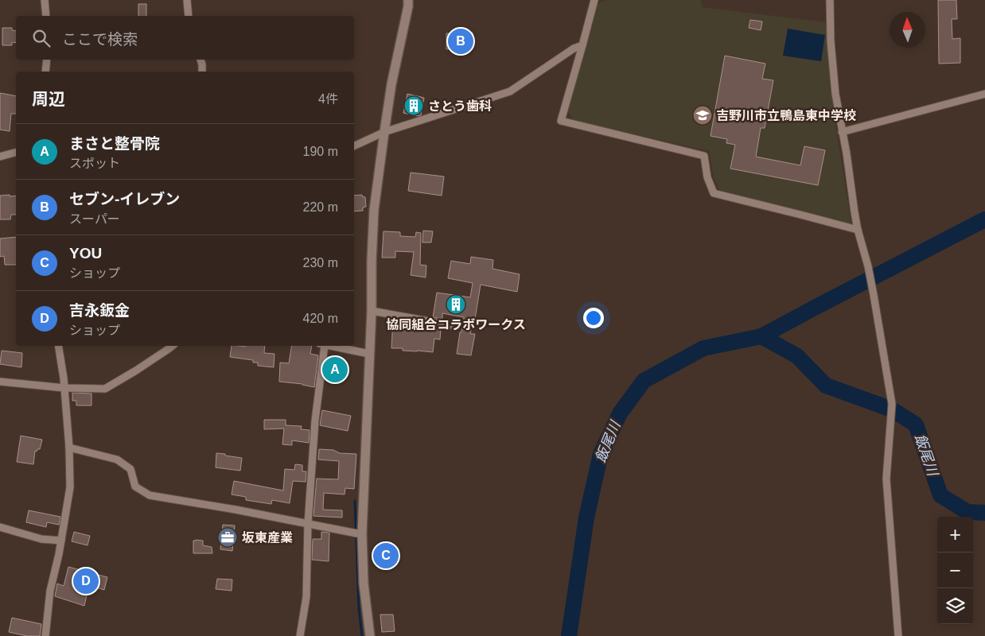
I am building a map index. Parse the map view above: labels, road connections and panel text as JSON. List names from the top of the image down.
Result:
{
  "water": ["飯尾川"],
  "places": {
    "building": ["さとう歯科", "協同組合コラボワークス"],
    "school or university": ["吉野川市立鴨島東中学校"],
    "office": ["坂東産業"]
  },
  "north": "top",
  "page": {
    "search": "ここで検索",
    "pins": [
      "B",
      "A",
      "C",
      "D"
    ],
    "heading": ["周辺", "4件"],
    "list": [
      {
        "mark": "A",
        "name": "まさと整骨院",
        "note": "スポット",
        "value": "190 m"
      },
      {
        "mark": "B",
        "name": "セブン-イレブン",
        "note": "スーパー",
        "value": "220 m"
      },
      {
        "mark": "C",
        "name": "YOU",
        "note": "ショップ",
        "value": "230 m"
      },
      {
        "mark": "D",
        "name": "吉永鈑金",
        "note": "ショップ",
        "value": "420 m"
      }
    ],
    "map_buttons": ["+", "−"]
  }
}
